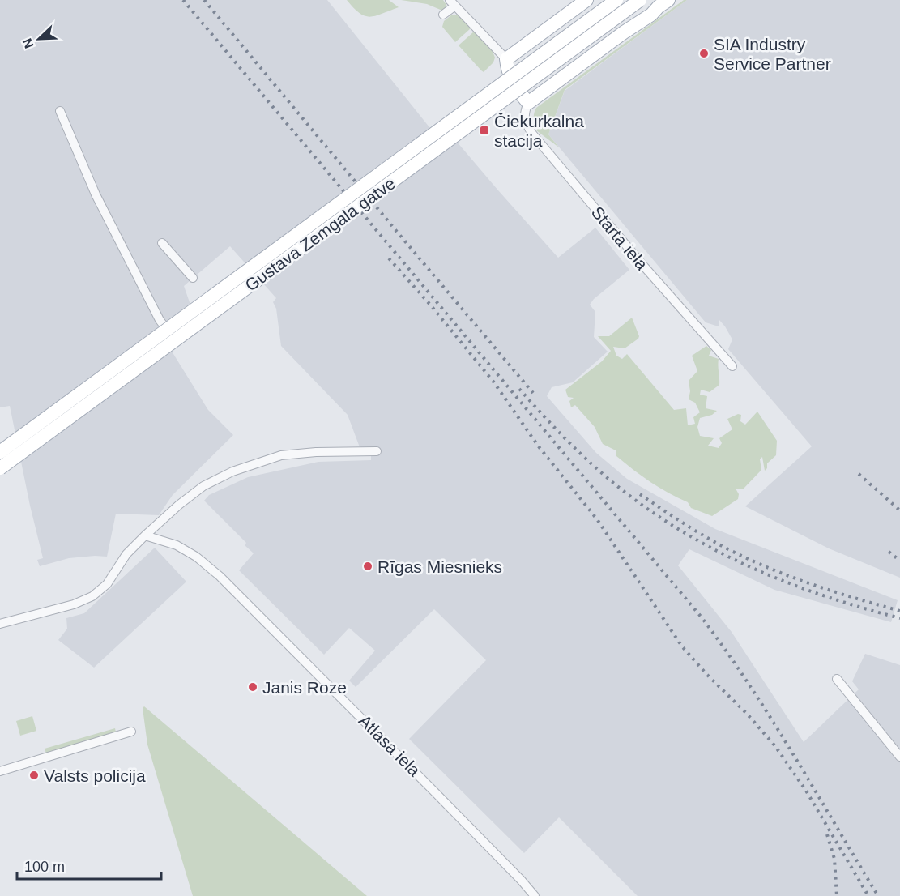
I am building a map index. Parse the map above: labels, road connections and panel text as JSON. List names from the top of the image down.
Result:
{
  "streets": {
    "main road": ["Gustava Zemgala gatve"],
    "street": ["Starta iela", "Atlasa iela"]
  },
  "places": {
    "other": [
      "SIA Industry Service Partner",
      "Rīgas Miesnieks",
      "Janis Roze",
      "Valsts policija"
    ],
    "transit": ["Čiekurkalna stacija"]
  },
  "scale_bar": "100 m",
  "north": "bottom left"
}
